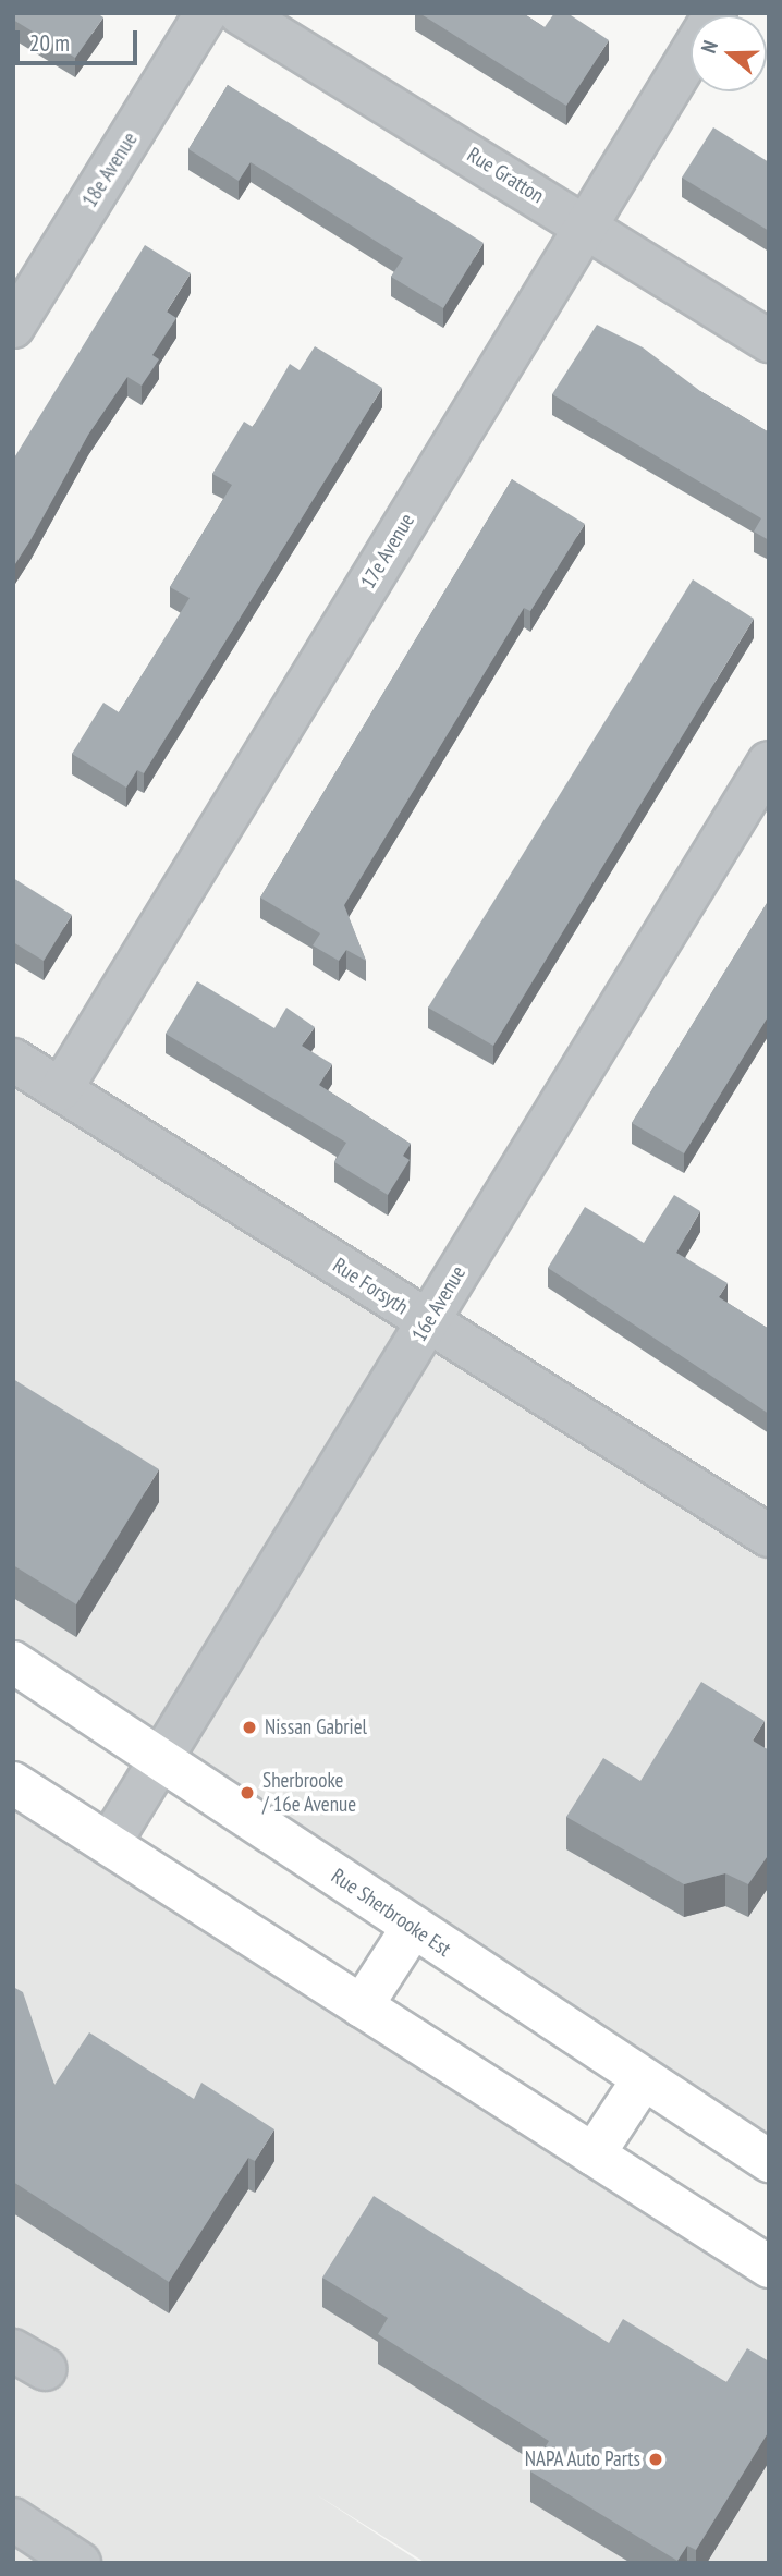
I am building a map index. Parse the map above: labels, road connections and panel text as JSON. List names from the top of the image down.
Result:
{
  "streets": {
    "main road": ["Rue Sherbrooke Est"],
    "street": [
      "18e Avenue",
      "Rue Gratton",
      "17e Avenue",
      "Rue Forsyth",
      "16e Avenue"
    ]
  },
  "crossings": [
    ["Rue Gratton", "17e Avenue"],
    ["17e Avenue", "Rue Forsyth"],
    ["Rue Forsyth", "16e Avenue"],
    ["16e Avenue", "Rue Sherbrooke Est"]
  ],
  "places": ["Nissan Gabriel", "Sherbrooke / 16e Avenue", "NAPA Auto Parts"],
  "scale_bar": "20 m",
  "north": "left"
}
